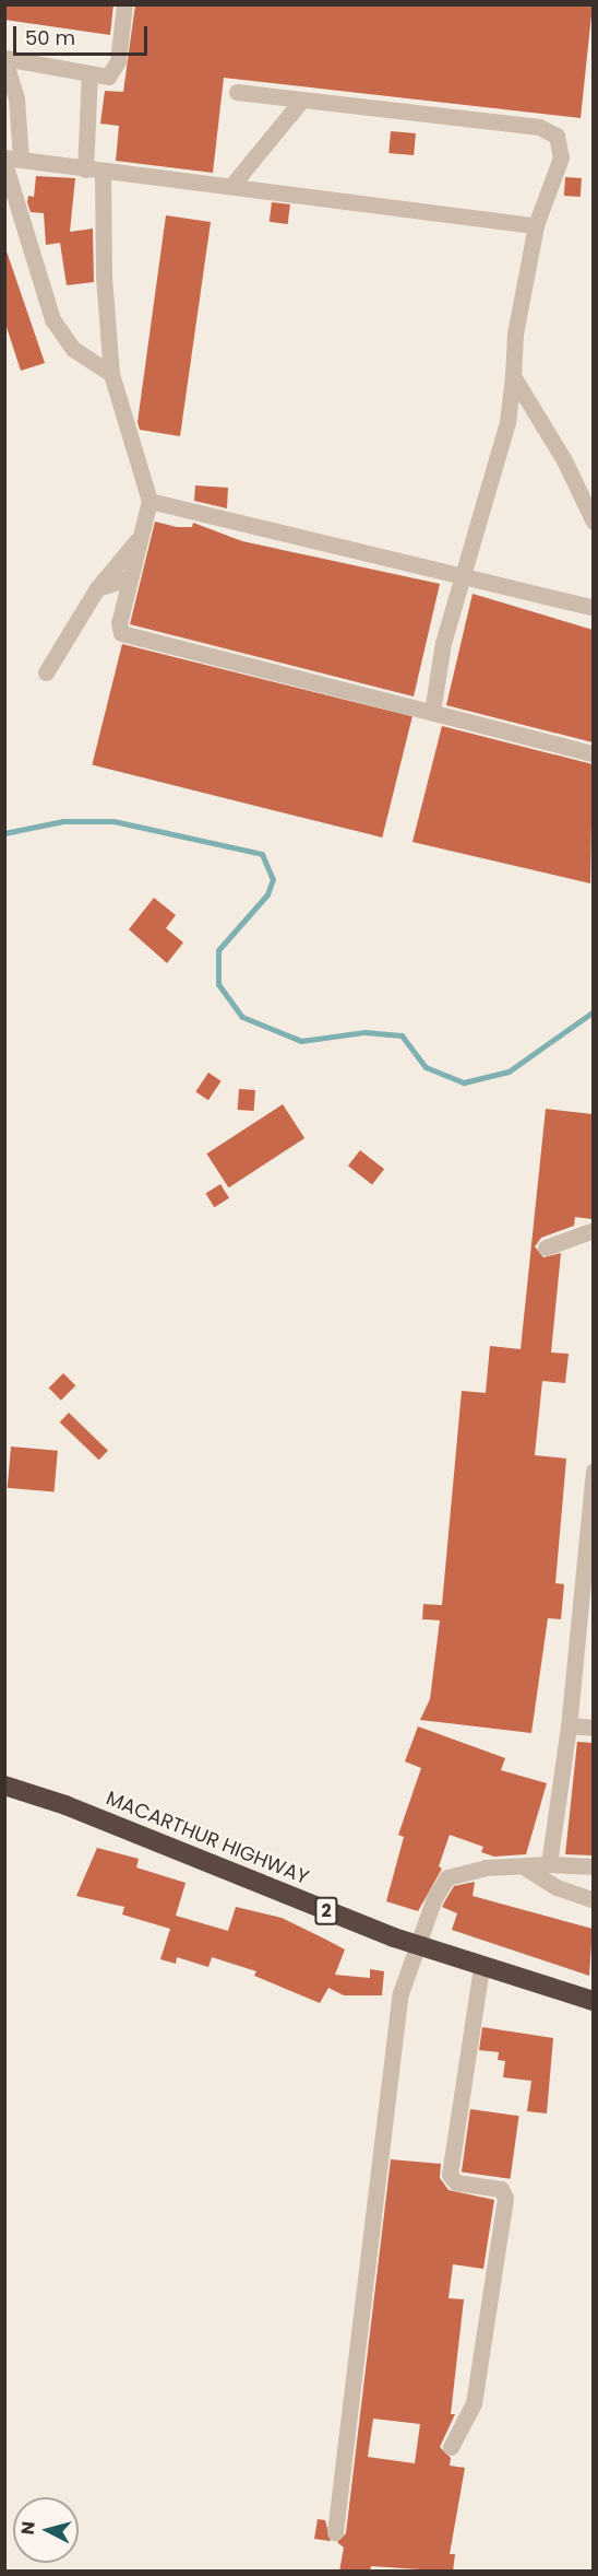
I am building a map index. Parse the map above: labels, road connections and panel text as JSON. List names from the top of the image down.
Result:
{
  "streets": {
    "highway": ["MACARTHUR HIGHWAY", "2"]
  },
  "scale_bar": "50 m",
  "north": "left"
}
